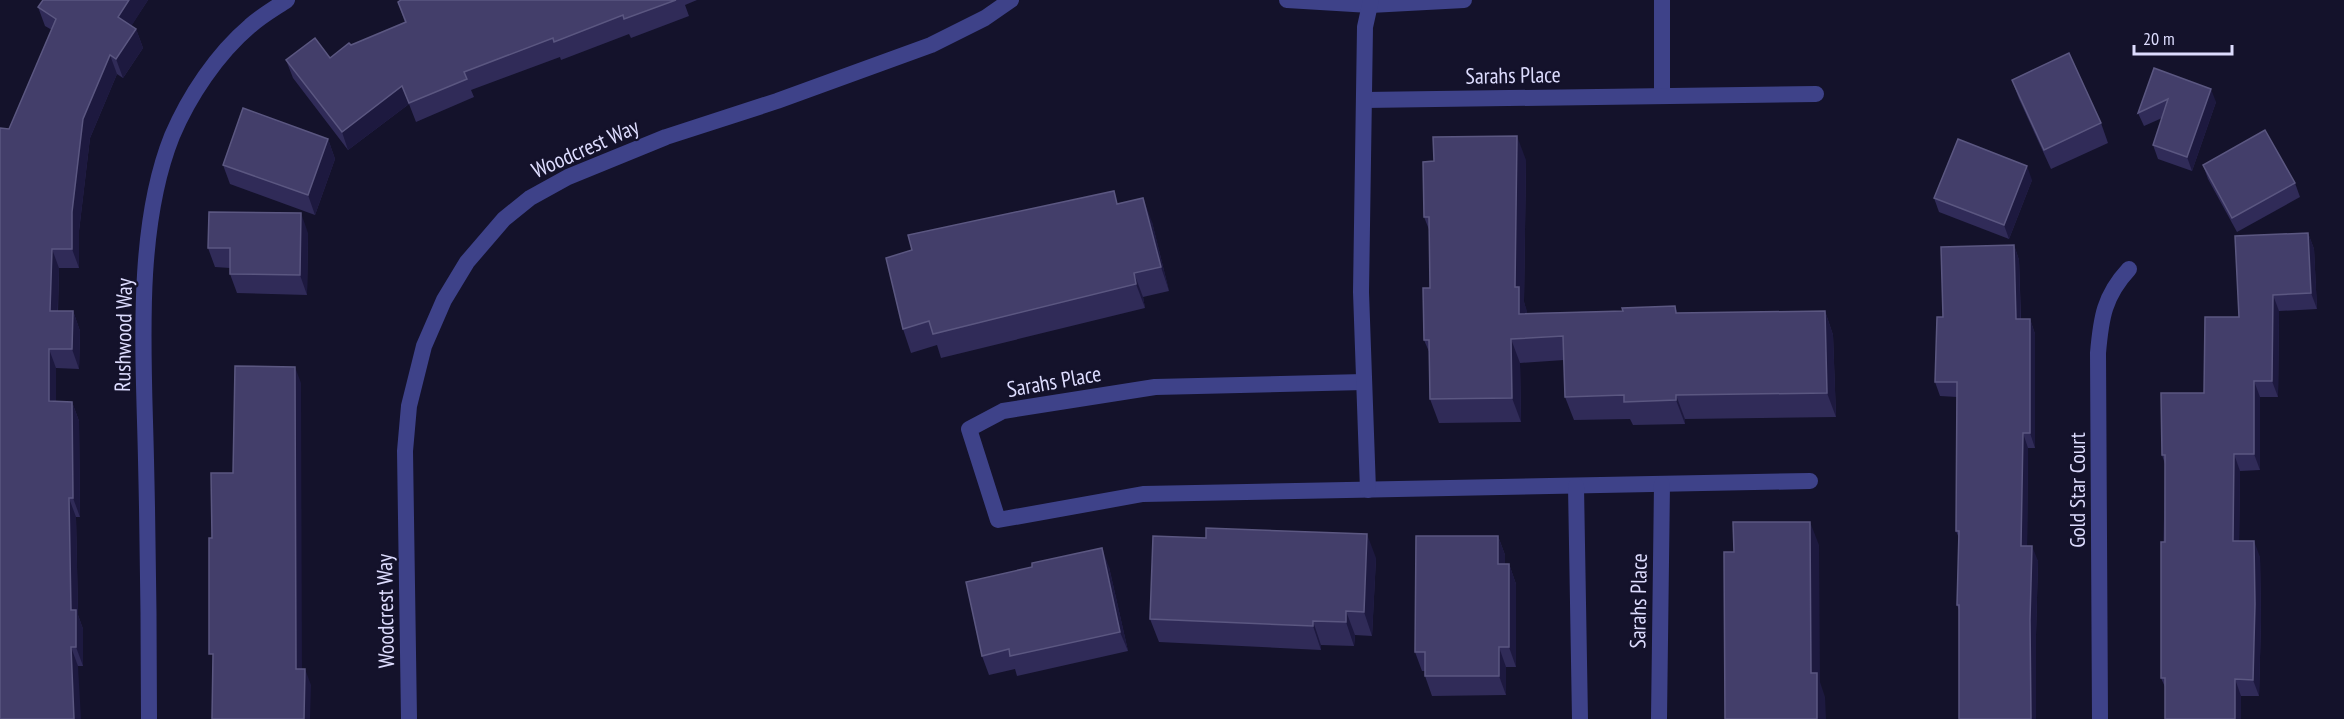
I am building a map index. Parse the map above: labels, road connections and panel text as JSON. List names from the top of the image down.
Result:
{
  "streets": {
    "street": [
      "Sarahs Place",
      "Woodcrest Way",
      "Rushwood Way",
      "Gold Star Court"
    ]
  },
  "scale_bar": "20 m"
}
